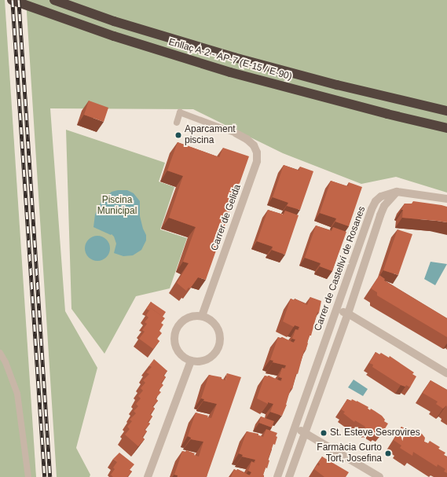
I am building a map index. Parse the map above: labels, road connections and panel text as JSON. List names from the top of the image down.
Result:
{
  "streets": {
    "highway": ["Enllaç A-2 - AP-7 (E-15 / E-90)"],
    "street": ["Carrer de Gelida", "Carrer de Castellví de Rosanes"]
  },
  "parks": ["Piscina Municipal"],
  "places": ["Aparcament piscina", "St. Esteve Sesrovires", "Farmàcia Curto Tort, Josefina"]
}
